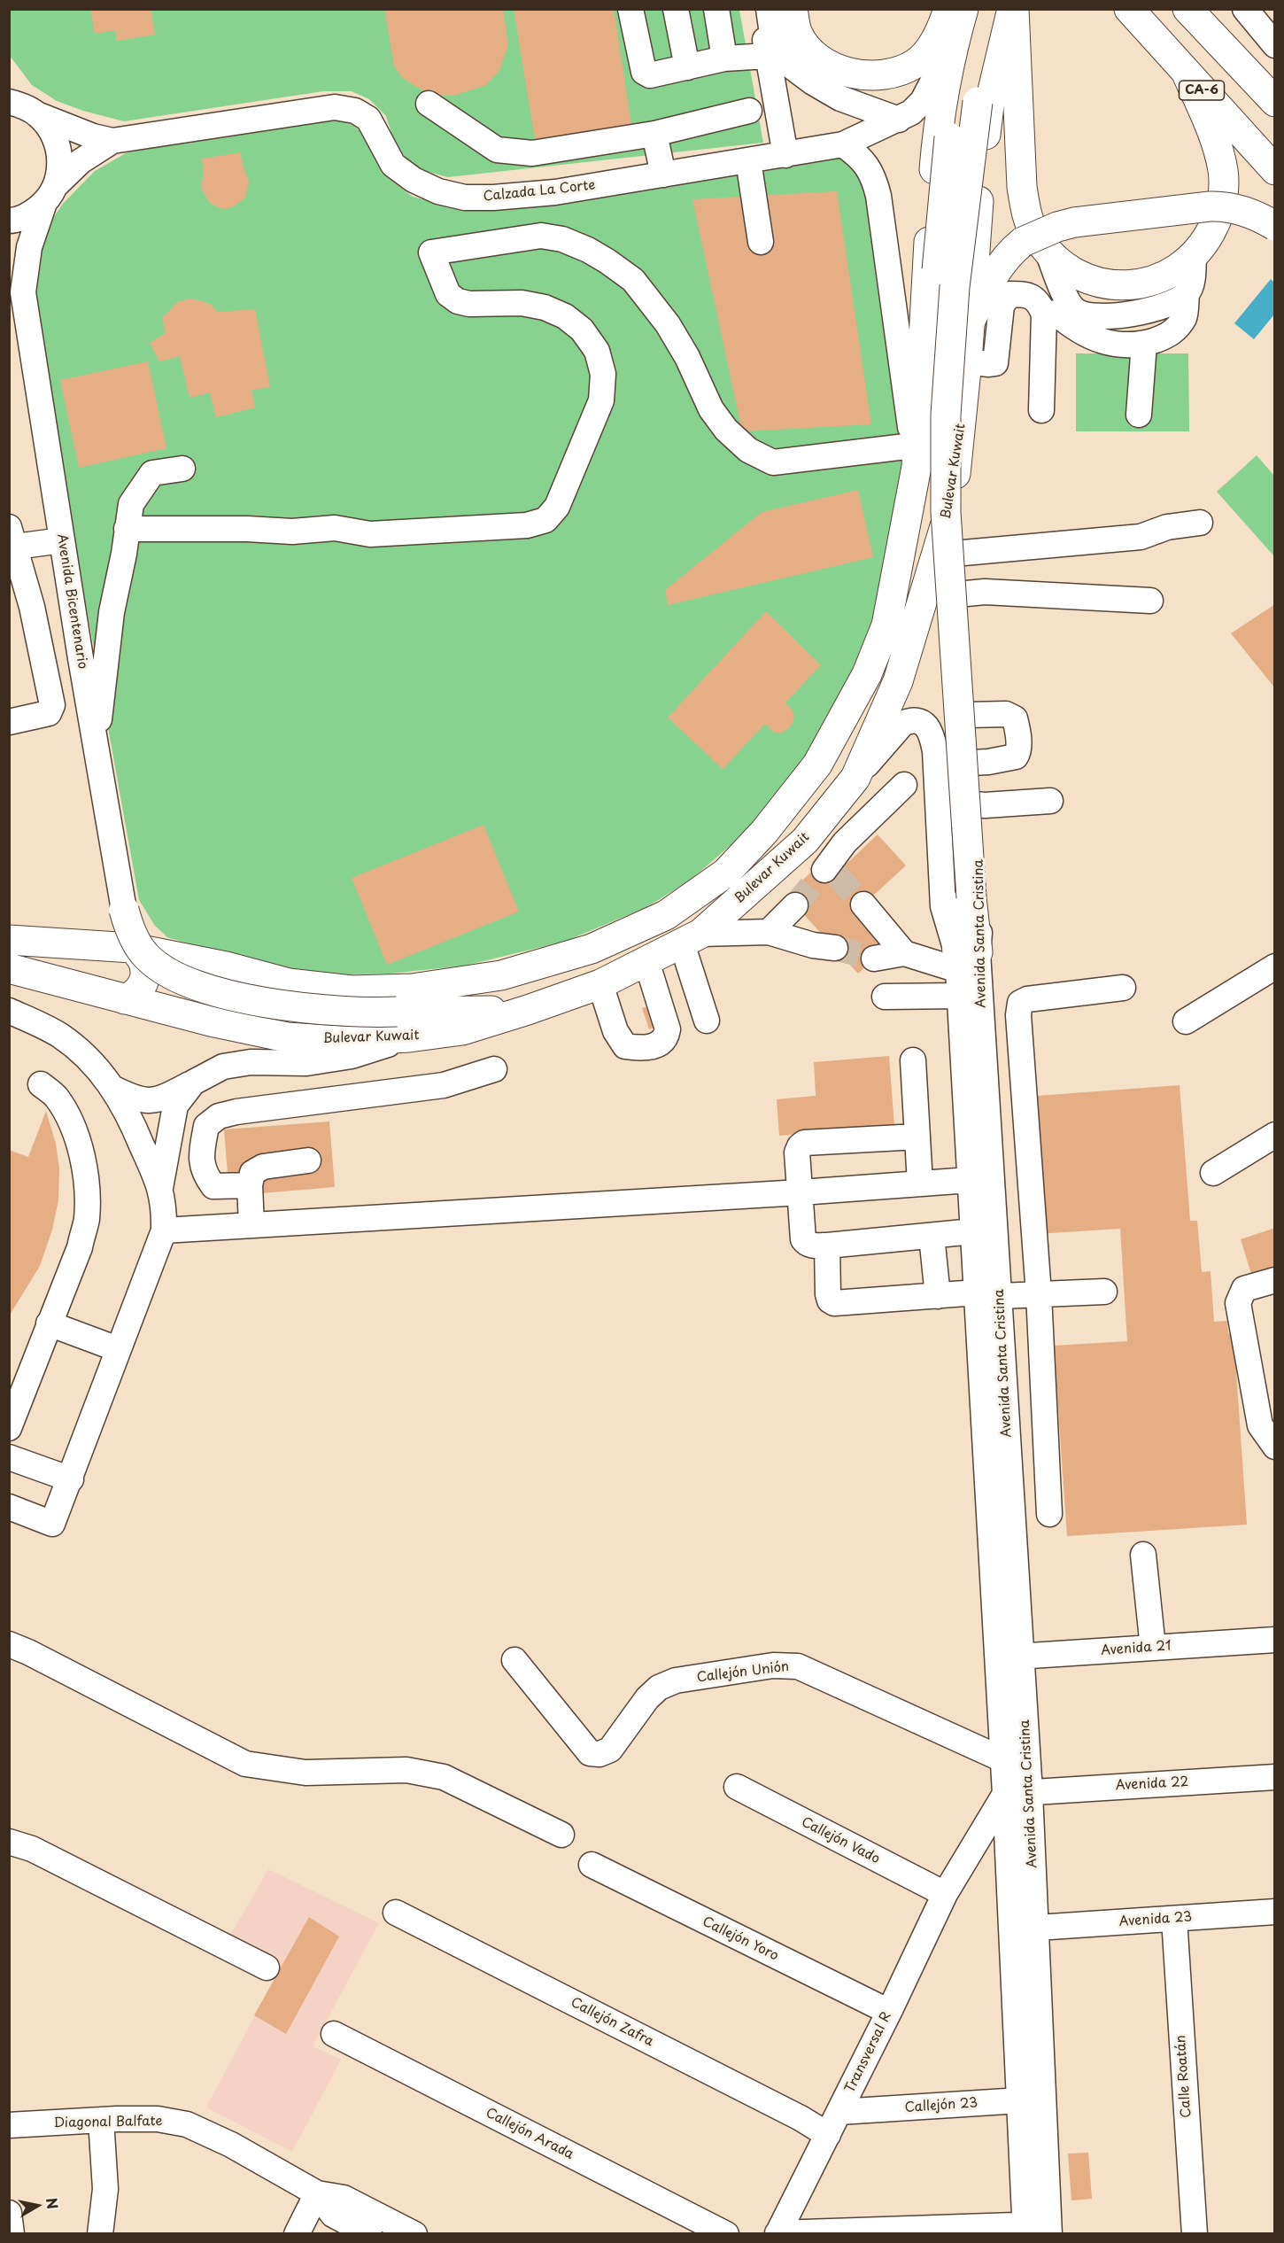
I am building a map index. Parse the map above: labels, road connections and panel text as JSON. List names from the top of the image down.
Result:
{
  "streets": {
    "main road": ["CA-6", "Bulevar Kuwait"],
    "street": [
      "Calzada La Corte",
      "Avenida Bicentenario",
      "Avenida Santa Cristina",
      "Avenida 21",
      "Callejón Unión",
      "Avenida 22",
      "Callejón Vado",
      "Avenida 23",
      "Callejón Yoro",
      "Callejón Zafra",
      "Transversal R",
      "Calle Roatán",
      "Callejón 23",
      "Diagonal Balfate",
      "Callejón Arada"
    ]
  },
  "crossings": [
    ["Calzada La Corte", "Avenida Bicentenario"],
    ["Bulevar Kuwait", "Avenida Santa Cristina"],
    ["Avenida Santa Cristina", "Avenida 21"],
    ["Avenida Santa Cristina", "Callejón Unión"],
    ["Avenida Santa Cristina", "Avenida 22"],
    ["Avenida Santa Cristina", "Avenida 23"],
    ["Avenida Santa Cristina", "Transversal R"],
    ["Avenida Santa Cristina", "Callejón 23"],
    ["Avenida 22", "Transversal R"],
    ["Callejón Vado", "Transversal R"],
    ["Avenida 23", "Calle Roatán"],
    ["Callejón Yoro", "Transversal R"],
    ["Callejón Zafra", "Transversal R"],
    ["Transversal R", "Callejón 23"]
  ],
  "north": "right"
}
